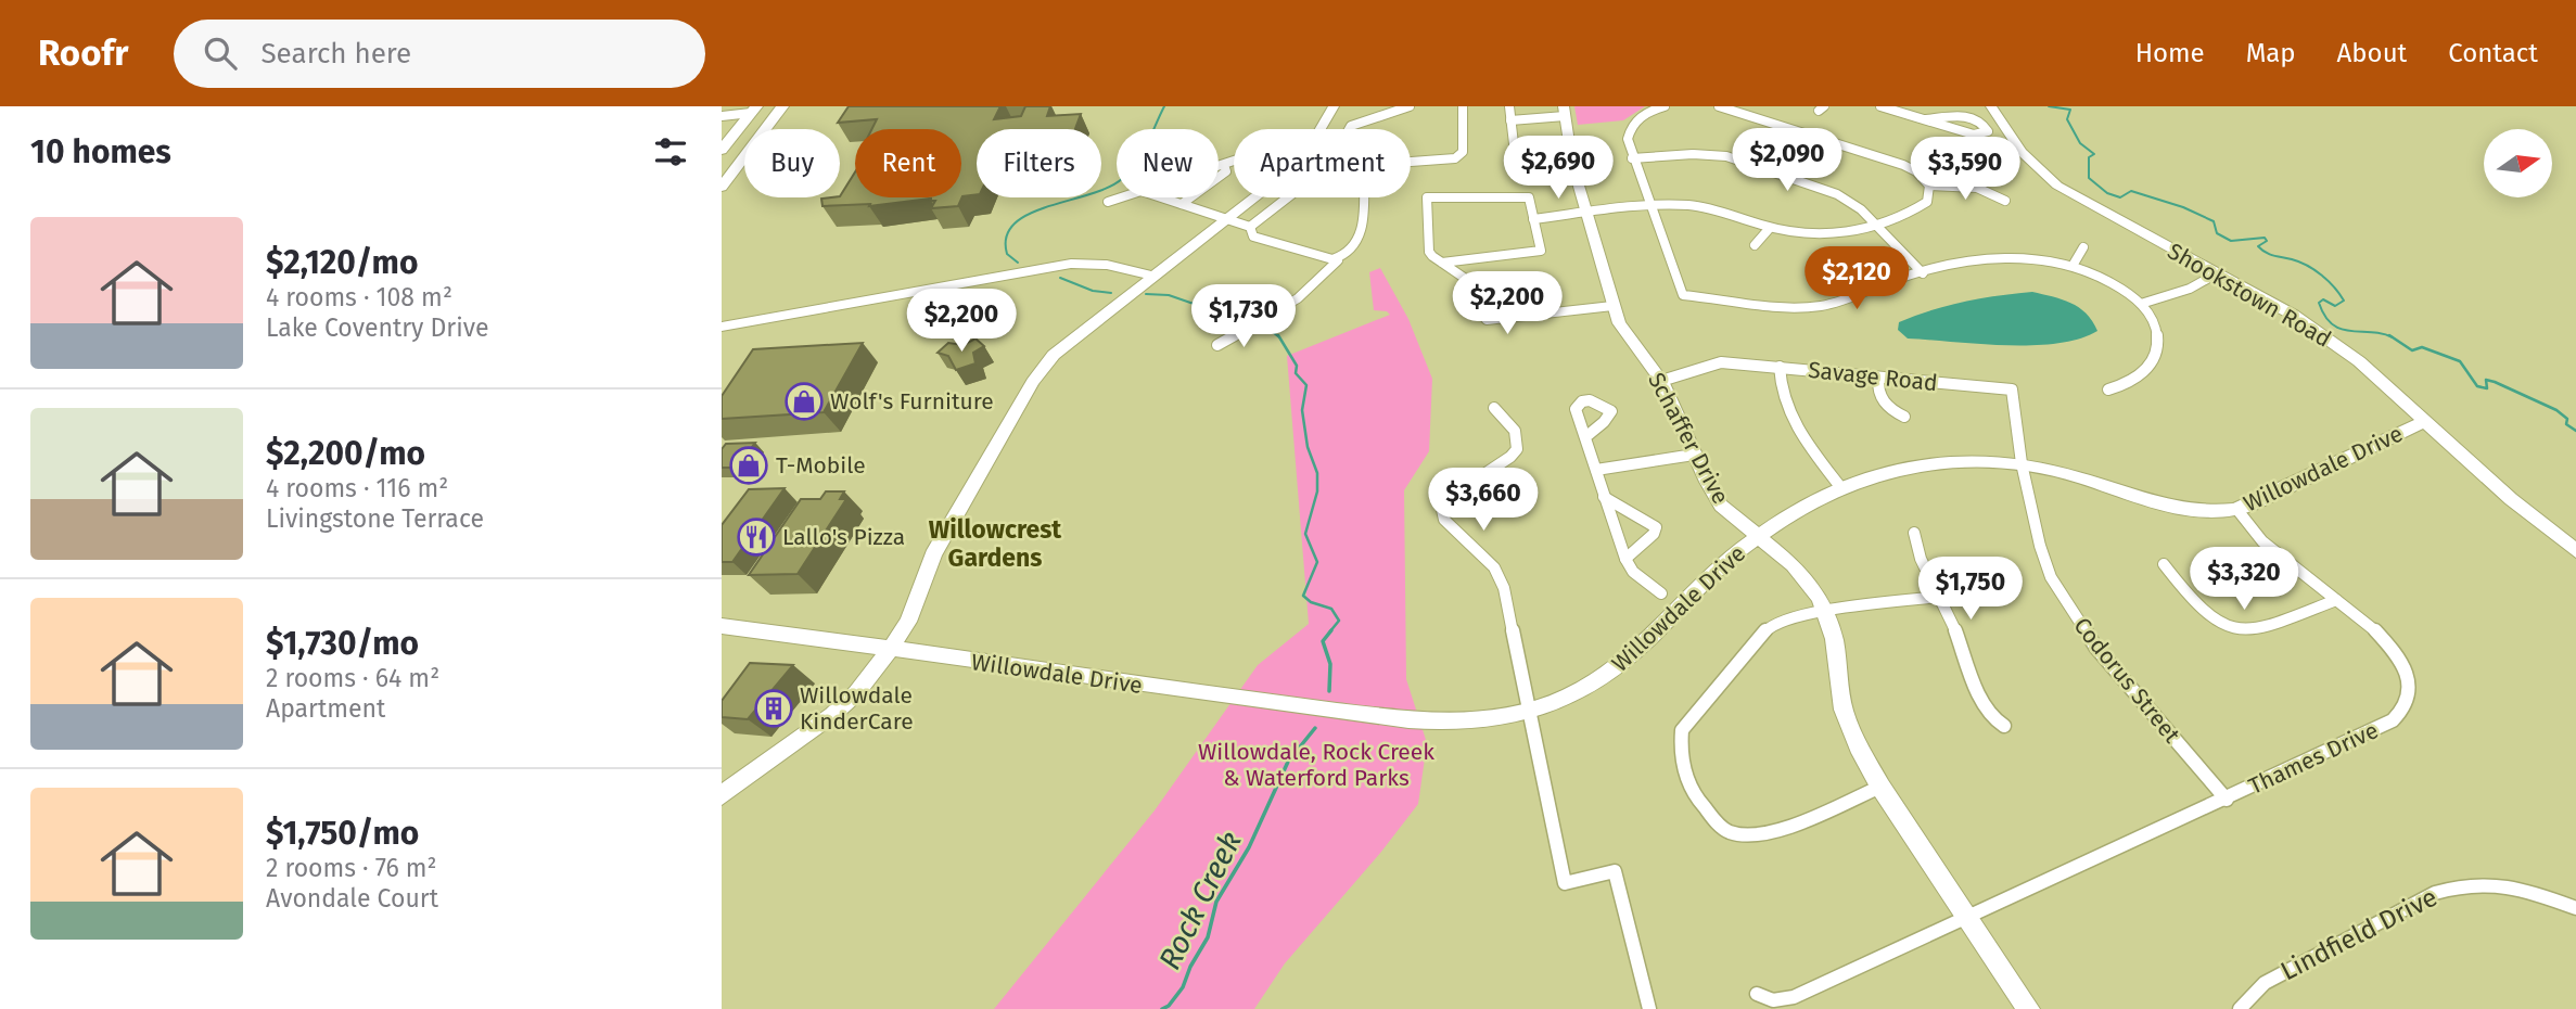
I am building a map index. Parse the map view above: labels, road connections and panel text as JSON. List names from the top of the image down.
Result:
{
  "streets": {
    "street": [
      "Shookstown Road",
      "Savage Road",
      "Schaffer Drive",
      "Willowdale Drive",
      "Codorus Street",
      "Thames Drive",
      "Lindfield Drive"
    ]
  },
  "crossings": [
    ["Shookstown Road", "Willowdale Drive"],
    ["Savage Road", "Schaffer Drive"],
    ["Savage Road", "Willowdale Drive"],
    ["Savage Road", "Codorus Street"],
    ["Schaffer Drive", "Willowdale Drive"],
    ["Schaffer Drive", "Thames Drive"],
    ["Willowdale Drive", "Codorus Street"],
    ["Willowdale Drive", "Thames Drive"],
    ["Codorus Street", "Thames Drive"]
  ],
  "districts": ["Willowcrest Gardens"],
  "water": ["Rock Creek"],
  "parks": ["Willowdale, Rock Creek & Waterford Parks"],
  "places": {
    "shop": ["Wolf's Furniture", "T-Mobile"],
    "restaurant": ["Lallo's Pizza"],
    "building": ["Willowdale KinderCare"]
  },
  "north": "right",
  "page": {
    "header": "Roofr",
    "search": "Search here",
    "nav": [
      "Home",
      "Map",
      "About",
      "Contact"
    ],
    "heading": "10 homes",
    "price": [
      "$2,090",
      "$2,690",
      "$3,590",
      "$2,120",
      "$2,200",
      "$1,730",
      "$2,200",
      "$3,660",
      "$3,320",
      "$1,750"
    ],
    "chip": [
      "Buy",
      "Rent",
      "Filters",
      "New",
      "Apartment"
    ],
    "list": [
      {
        "name": "$2,120/mo",
        "note": "4 rooms · 108 m² · Lake Coventry Drive"
      },
      {
        "name": "$2,200/mo",
        "note": "4 rooms · 116 m² · Livingstone Terrace"
      },
      {
        "name": "$1,730/mo",
        "note": "2 rooms · 64 m² · Apartment"
      },
      {
        "name": "$1,750/mo",
        "note": "2 rooms · 76 m² · Avondale Court"
      }
    ]
  }
}
